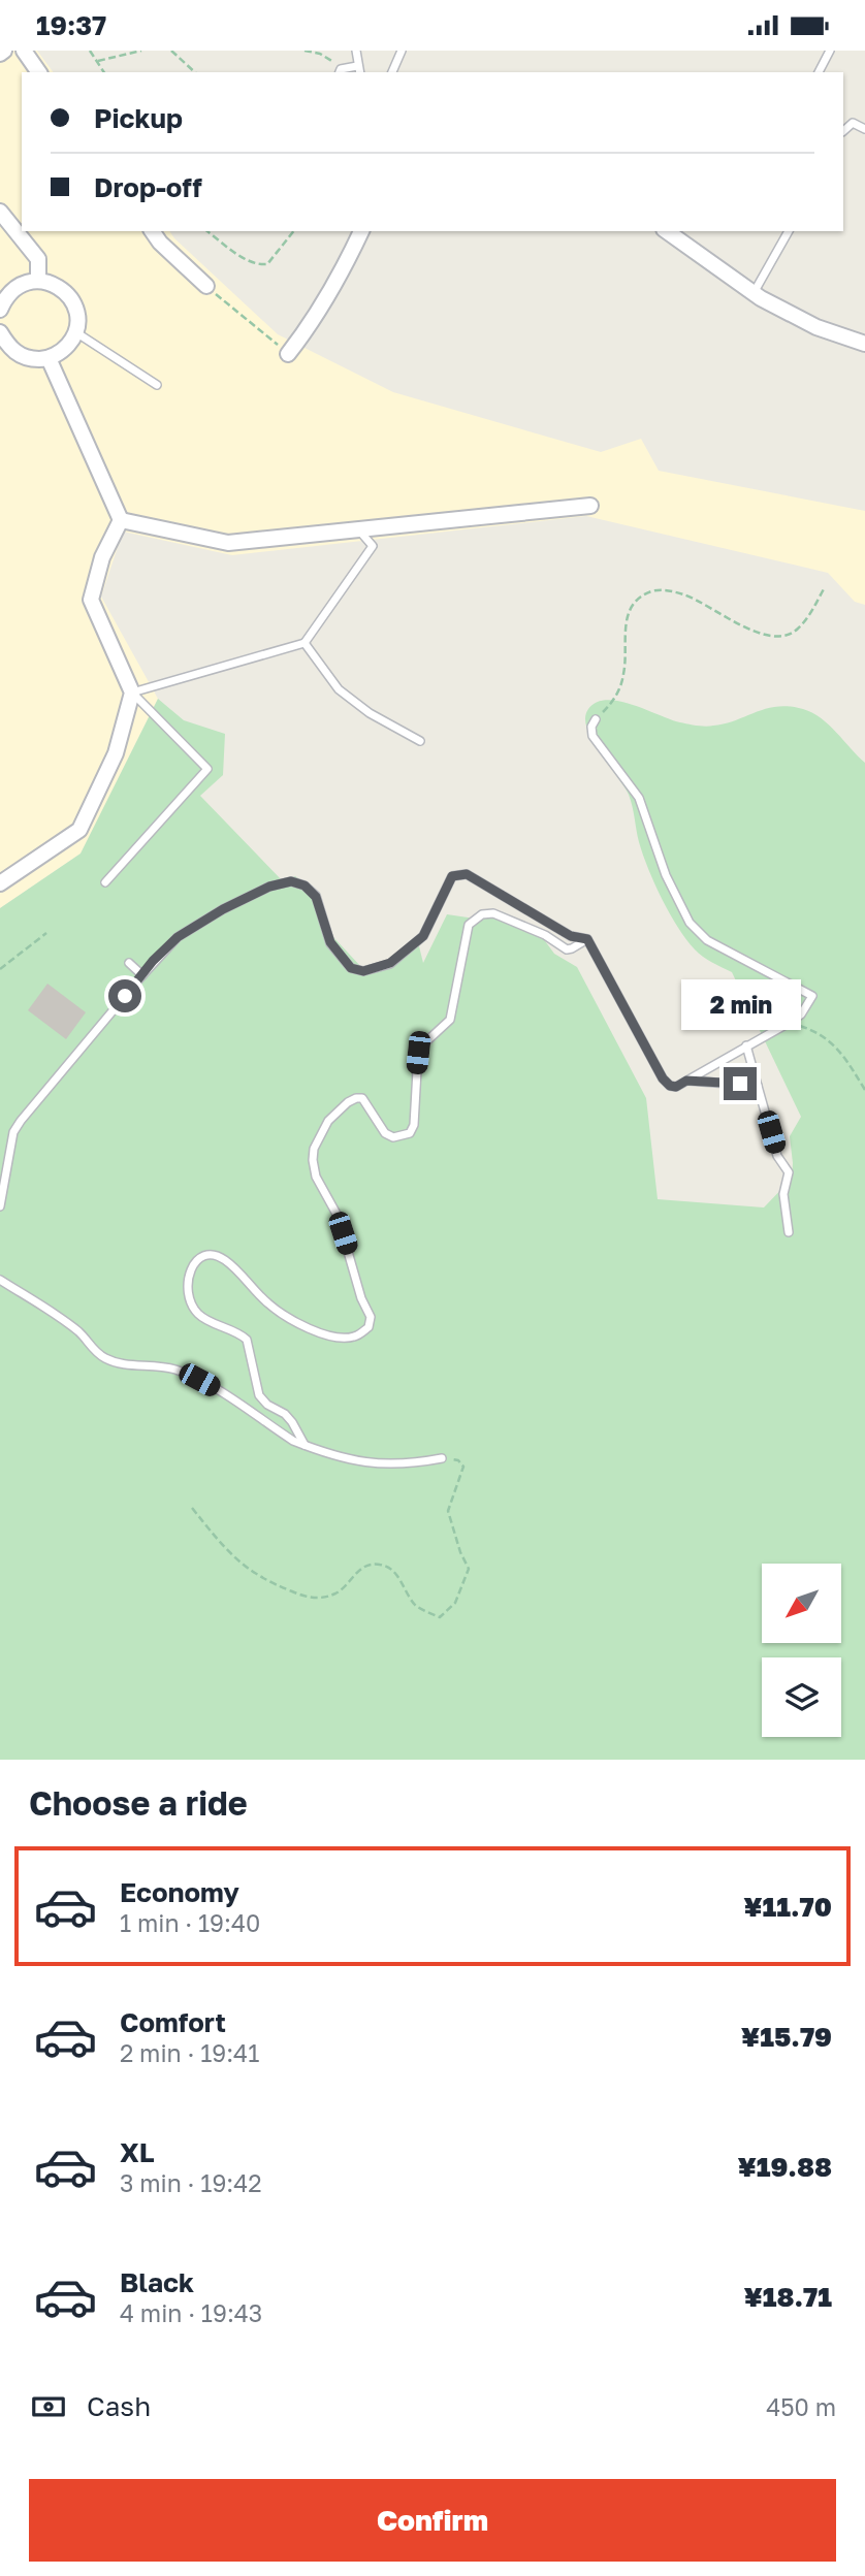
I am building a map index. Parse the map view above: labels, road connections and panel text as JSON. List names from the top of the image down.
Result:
{
  "north": "bottom left",
  "page": {
    "status": "19:37",
    "banner": ["Pickup", "Drop-off"],
    "bubble": "2 min",
    "heading": "Choose a ride",
    "list": [
      {
        "name": "Economy",
        "note": "1 min · 19:40",
        "value": "¥11.70"
      },
      {
        "name": "Comfort",
        "note": "2 min · 19:41",
        "value": "¥15.79"
      },
      {
        "name": "XL",
        "note": "3 min · 19:42",
        "value": "¥19.88"
      },
      {
        "name": "Black",
        "note": "4 min · 19:43",
        "value": "¥18.71"
      }
    ],
    "pay": ["Cash", "450 m"],
    "buttons": "Confirm"
  }
}
